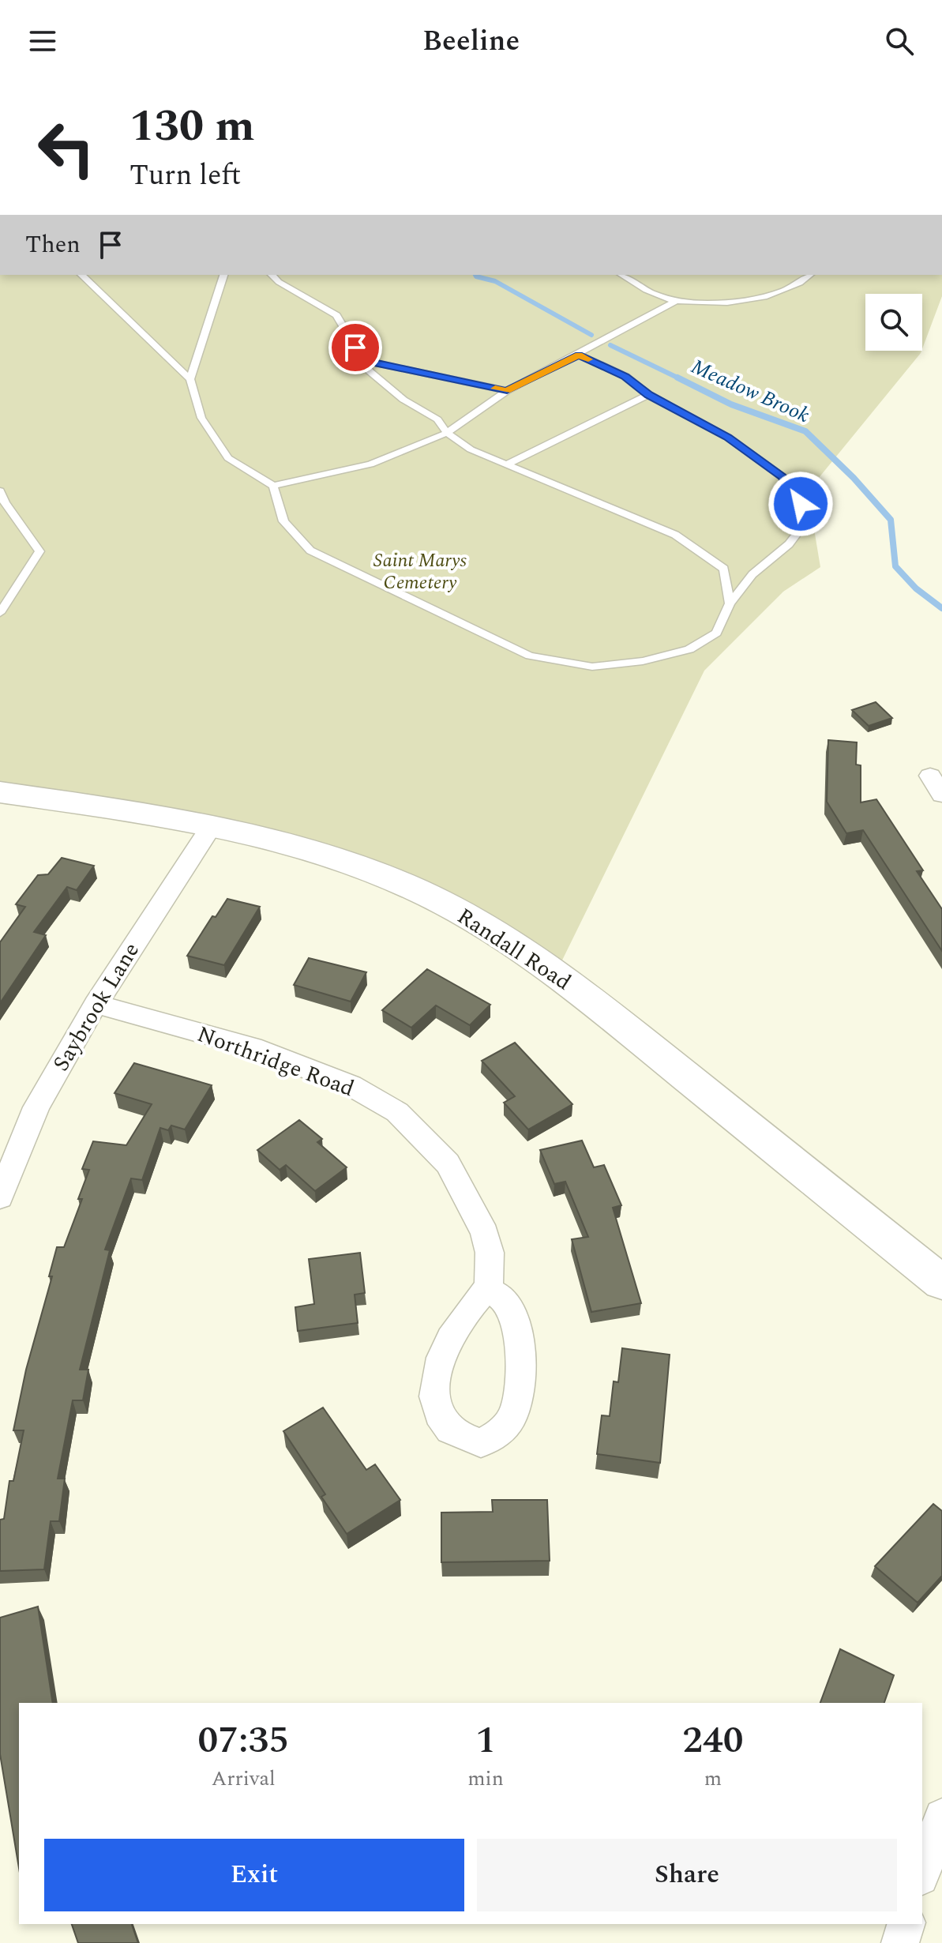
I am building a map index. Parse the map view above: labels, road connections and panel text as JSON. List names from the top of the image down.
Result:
{
  "streets": {
    "street": ["Randall Road", "Saybrook Lane", "Northridge Road"]
  },
  "crossings": [
    ["Randall Road", "Saybrook Lane"],
    ["Saybrook Lane", "Northridge Road"]
  ],
  "water": ["Meadow Brook"],
  "parks": ["Saint Marys Cemetery"],
  "page": {
    "header": "Beeline",
    "turn": ["130 m", "Turn left"],
    "then": "Then",
    "eta": [
      "07:35",
      "Arrival",
      "1",
      "min",
      "240",
      "m"
    ],
    "buttons": ["Exit", "Share"]
  }
}
